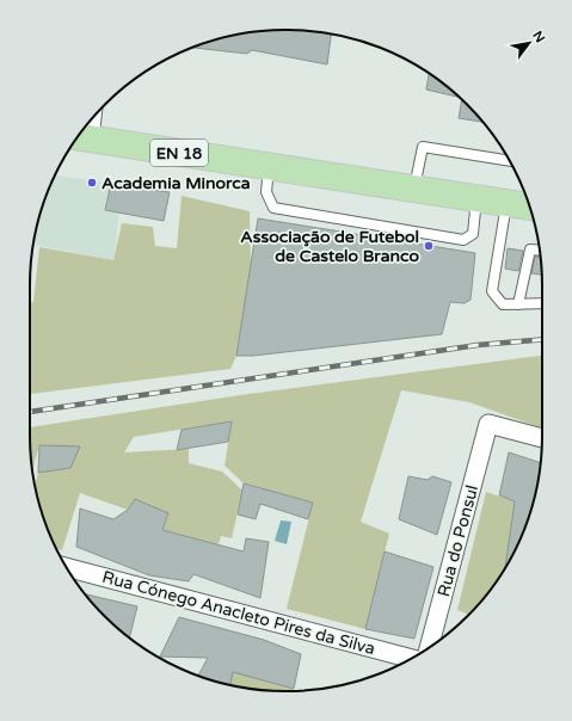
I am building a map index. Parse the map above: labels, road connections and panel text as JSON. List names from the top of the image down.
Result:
{
  "streets": {
    "main road": ["EN 18"],
    "street": ["Rua do Ponsul", "Rua Cónego Anacleto Pires da Silva"]
  },
  "places": ["Academia Minorca", "Associação de Futebol de Castelo Branco"],
  "north": "top right"
}
